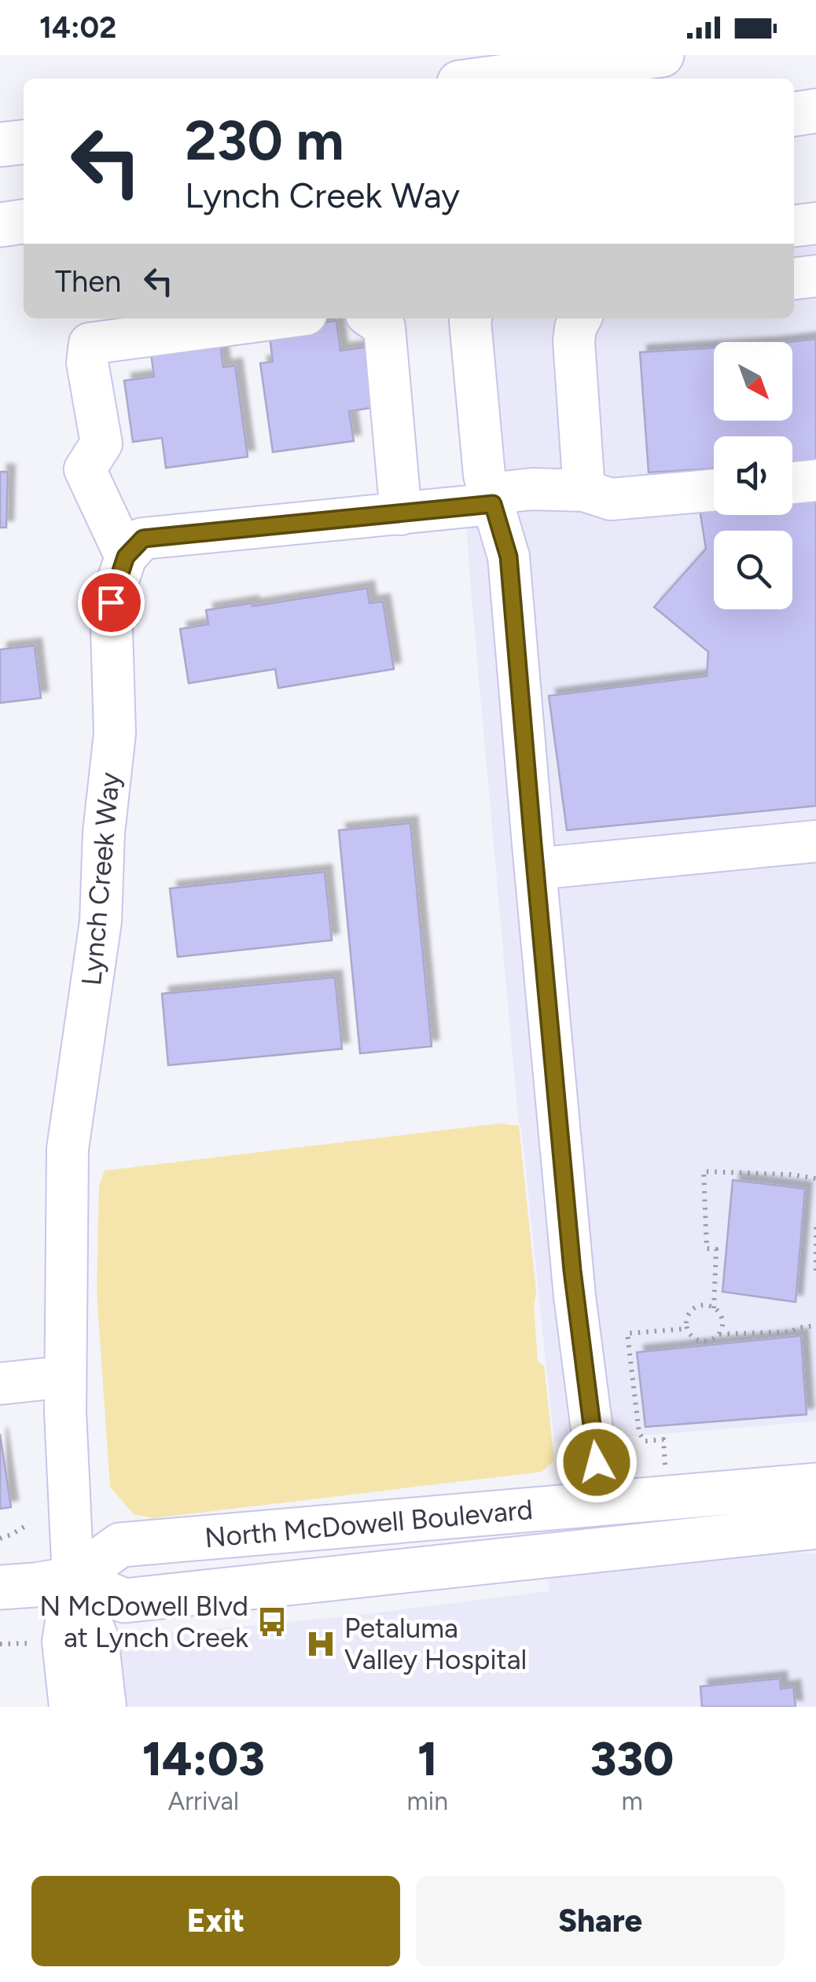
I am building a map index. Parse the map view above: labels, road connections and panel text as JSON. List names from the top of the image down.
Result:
{
  "streets": {
    "main road": ["North McDowell Boulevard"],
    "street": ["Lynch Creek Way"]
  },
  "crossings": [
    ["Lynch Creek Way", "North McDowell Boulevard"]
  ],
  "places": {
    "bus stop": ["N McDowell Blvd at Lynch Creek"],
    "hospital": ["Petaluma Valley Hospital"]
  },
  "north": "bottom right",
  "page": {
    "status": "14:02",
    "turn": ["230 m", "Lynch Creek Way"],
    "then": "Then",
    "eta": [
      "14:03",
      "Arrival",
      "1",
      "min",
      "330",
      "m"
    ],
    "buttons": ["Exit", "Share"]
  }
}
